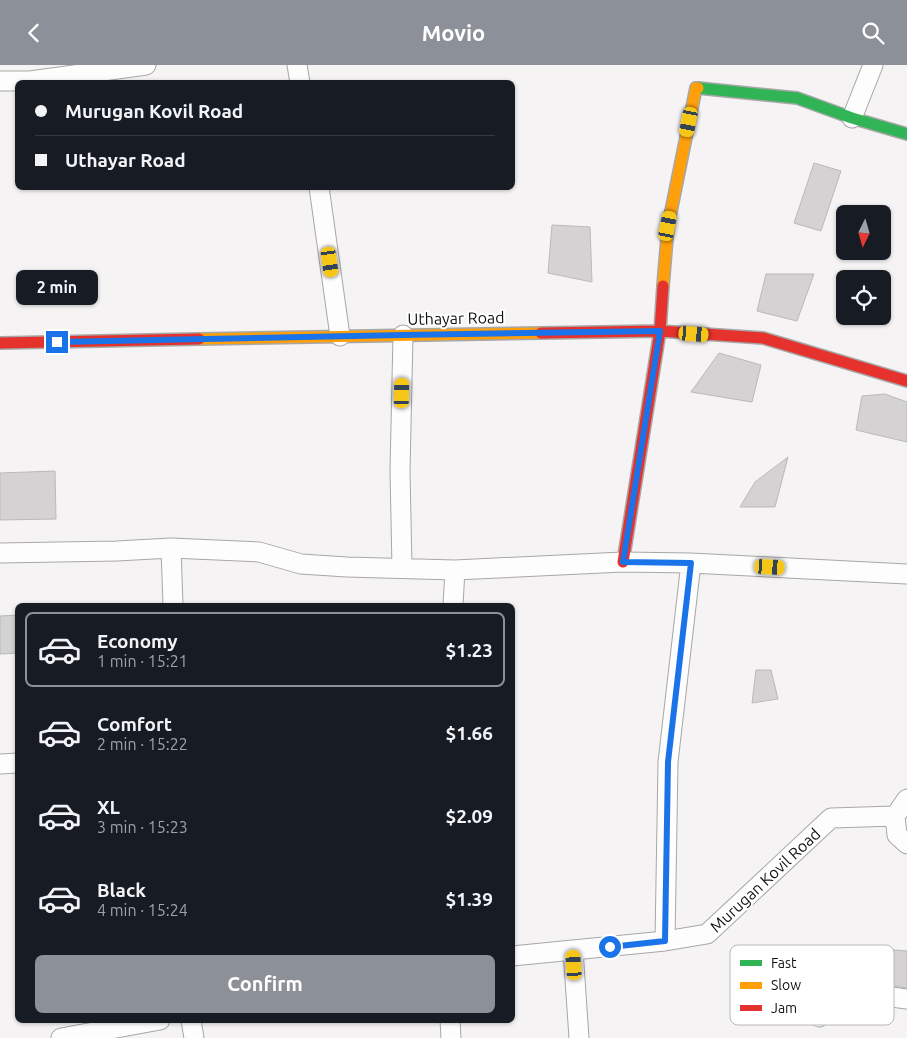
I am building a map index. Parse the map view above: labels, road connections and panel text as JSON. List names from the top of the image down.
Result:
{
  "streets": {
    "street": ["Uthayar Road", "Murugan Kovil Road"]
  },
  "legend": ["Fast", "Slow", "Jam"],
  "north": "bottom",
  "page": {
    "header": "Movio",
    "banner": ["Murugan Kovil Road", "Uthayar Road"],
    "bubble": "2 min",
    "list": [
      {
        "name": "Economy",
        "note": "1 min · 15:21",
        "value": "$1.23"
      },
      {
        "name": "Comfort",
        "note": "2 min · 15:22",
        "value": "$1.66"
      },
      {
        "name": "XL",
        "note": "3 min · 15:23",
        "value": "$2.09"
      },
      {
        "name": "Black",
        "note": "4 min · 15:24",
        "value": "$1.39"
      }
    ],
    "buttons": "Confirm"
  }
}
